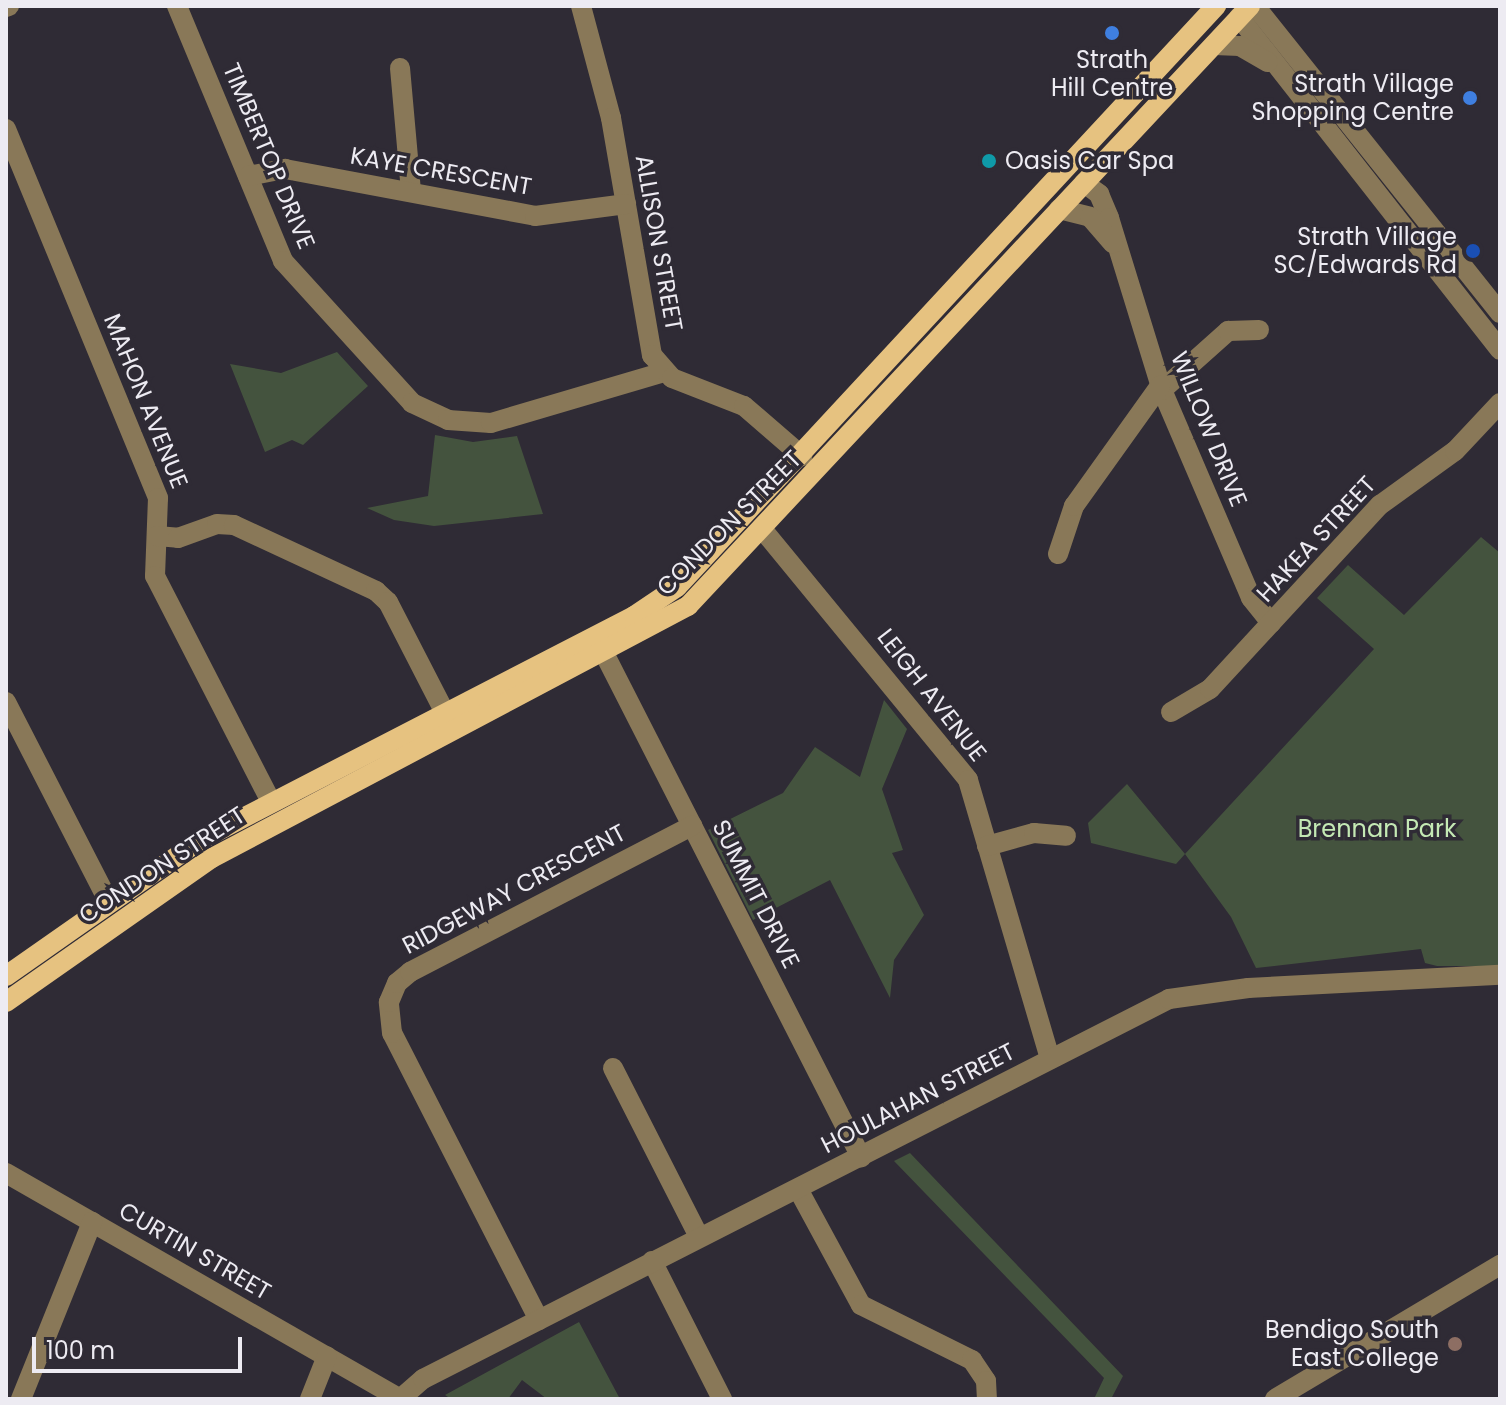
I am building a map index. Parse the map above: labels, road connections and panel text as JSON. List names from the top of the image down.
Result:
{
  "streets": {
    "main road": ["CONDON STREET"],
    "street": [
      "TIMBERTOP DRIVE",
      "KAYE CRESCENT",
      "ALLISON STREET",
      "MAHON AVENUE",
      "WILLOW DRIVE",
      "HAKEA STREET",
      "LEIGH AVENUE",
      "RIDGEWAY CRESCENT",
      "SUMMIT DRIVE",
      "HOULAHAN STREET",
      "CURTIN STREET"
    ]
  },
  "crossings": [
    ["TIMBERTOP DRIVE", "KAYE CRESCENT"],
    ["TIMBERTOP DRIVE", "ALLISON STREET"],
    ["KAYE CRESCENT", "ALLISON STREET"],
    ["MAHON AVENUE", "CONDON STREET"],
    ["WILLOW DRIVE", "CONDON STREET"],
    ["WILLOW DRIVE", "HAKEA STREET"],
    ["CONDON STREET", "LEIGH AVENUE"],
    ["CONDON STREET", "SUMMIT DRIVE"],
    ["LEIGH AVENUE", "HOULAHAN STREET"],
    ["RIDGEWAY CRESCENT", "SUMMIT DRIVE"],
    ["RIDGEWAY CRESCENT", "HOULAHAN STREET"],
    ["SUMMIT DRIVE", "HOULAHAN STREET"],
    ["HOULAHAN STREET", "CURTIN STREET"]
  ],
  "parks": ["Brennan Park"],
  "places": [
    "Strath Hill Centre",
    "Strath Village Shopping Centre",
    "Oasis Car Spa",
    "Strath Village SC/Edwards Rd",
    "Bendigo South East College"
  ],
  "scale_bar": "100 m"
}
